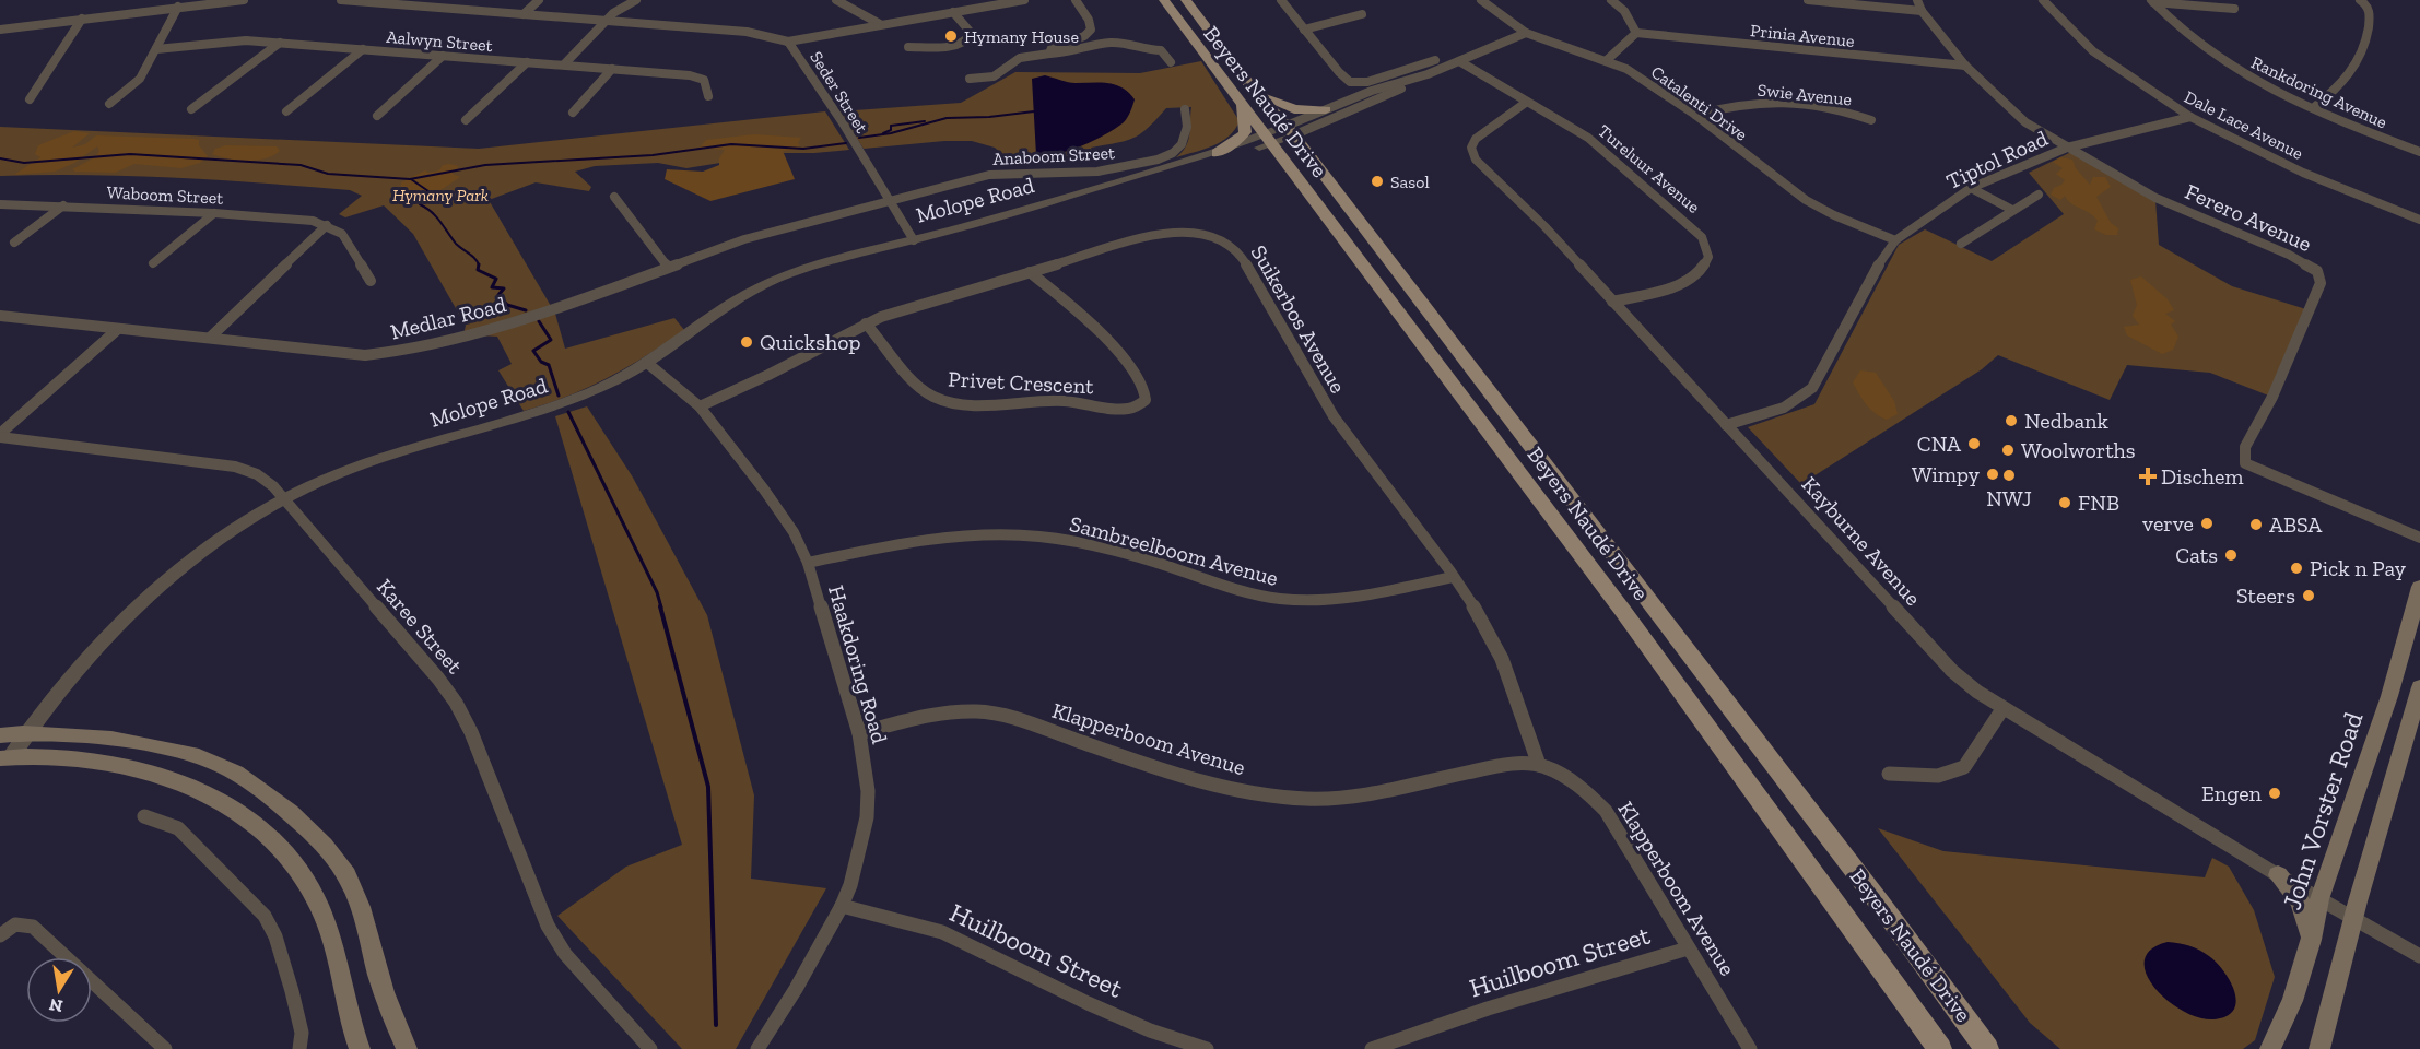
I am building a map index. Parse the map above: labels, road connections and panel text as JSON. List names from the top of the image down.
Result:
{
  "streets": {
    "main road": ["Beyers Naudé Drive", "John Vorster Road"],
    "street": [
      "Prinia Avenue",
      "Aalwyn Street",
      "Seder Street",
      "Rankdoring Avenue",
      "Swie Avenue",
      "Catalenti Drive",
      "Dale Lace Avenue",
      "Anaboom Street",
      "Tiptol Road",
      "Tureluur Avenue",
      "Waboom Street",
      "Molope Road",
      "Ferero Avenue",
      "Medlar Road",
      "Suikerbos Avenue",
      "Privet Crescent",
      "Kayburne Avenue",
      "Sambreelboom Avenue",
      "Karee Street",
      "Haakdoring Road",
      "Klapperboom Avenue",
      "Huilboom Street"
    ]
  },
  "crossings": [
    ["Prinia Avenue", "Ferero Avenue"],
    ["Seder Street", "Anaboom Street"],
    ["Seder Street", "Molope Road"],
    ["Seder Street", "Medlar Road"],
    ["Swie Avenue", "Catalenti Drive"],
    ["Beyers Naudé Drive", "Molope Road"],
    ["Catalenti Drive", "Tiptol Road"],
    ["Dale Lace Avenue", "Tiptol Road"],
    ["Anaboom Street", "Medlar Road"],
    ["Tiptol Road", "Ferero Avenue"],
    ["Tiptol Road", "Kayburne Avenue"],
    ["Tureluur Avenue", "Kayburne Avenue"],
    ["Molope Road", "Karee Street"],
    ["Molope Road", "Haakdoring Road"],
    ["Suikerbos Avenue", "Privet Crescent"],
    ["Suikerbos Avenue", "Sambreelboom Avenue"],
    ["Suikerbos Avenue", "Haakdoring Road"],
    ["Suikerbos Avenue", "Klapperboom Avenue"],
    ["Kayburne Avenue", "John Vorster Road"],
    ["Sambreelboom Avenue", "Haakdoring Road"],
    ["Haakdoring Road", "Klapperboom Avenue"],
    ["Haakdoring Road", "Huilboom Street"],
    ["Klapperboom Avenue", "Huilboom Street"]
  ],
  "parks": ["Hymany Park"],
  "places": {
    "other": [
      "Hymany House",
      "Sasol",
      "Quickshop",
      "Nedbank",
      "CNA",
      "Woolworths",
      "Wimpy",
      "NWJ",
      "FNB",
      "verve",
      "ABSA",
      "Cats",
      "Pick n Pay",
      "Steers",
      "Engen"
    ],
    "health": ["Dischem"]
  },
  "north": "bottom"
}
